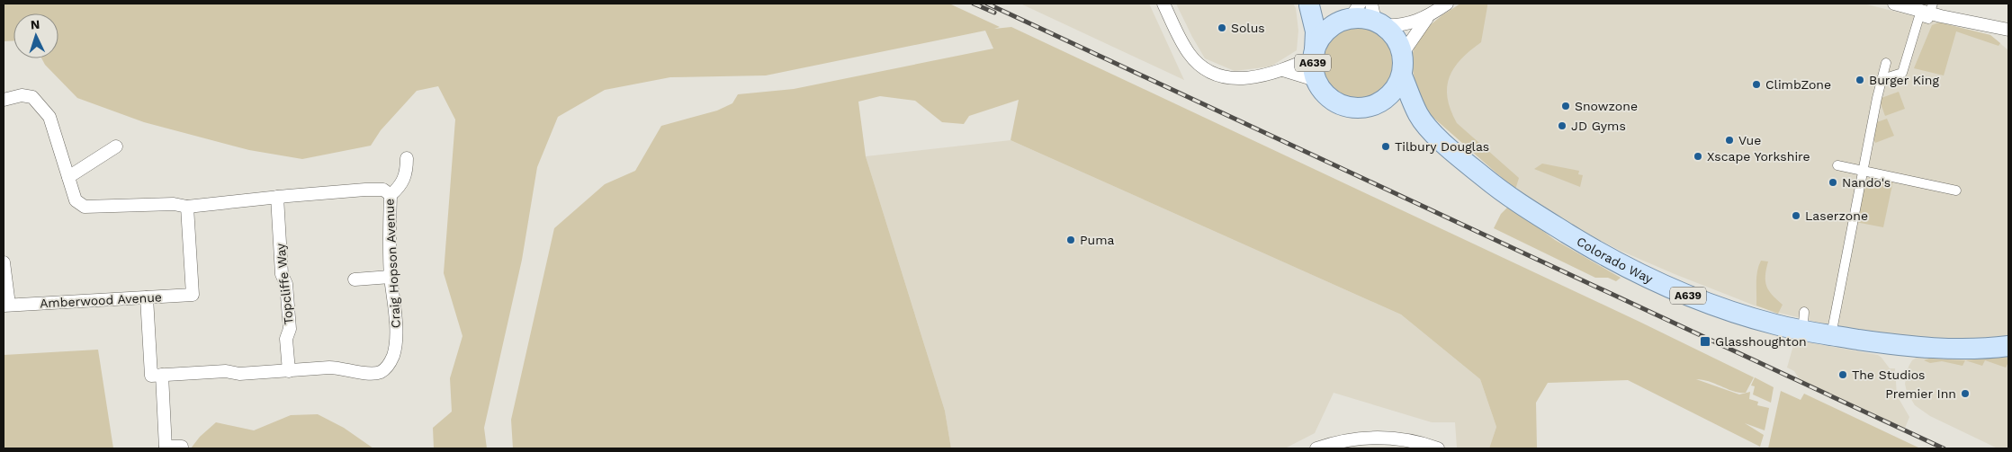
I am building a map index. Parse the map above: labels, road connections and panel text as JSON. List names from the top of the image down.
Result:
{
  "streets": {
    "main road": ["A639", "Colorado Way"],
    "street": ["Craig Hopson Avenue", "Topcliffe Way", "Amberwood Avenue"]
  },
  "crossings": [
    ["A639", "Colorado Way"],
    ["Craig Hopson Avenue", "Topcliffe Way"],
    ["Craig Hopson Avenue", "Amberwood Avenue"]
  ],
  "places": {
    "other": [
      "Solus",
      "Burger King",
      "ClimbZone",
      "Snowzone",
      "JD Gyms",
      "Vue",
      "Tilbury Douglas",
      "Xscape Yorkshire",
      "Nando's",
      "Laserzone",
      "Puma",
      "The Studios",
      "Premier Inn"
    ],
    "transit": ["Glasshoughton"]
  },
  "north": "top"
}
